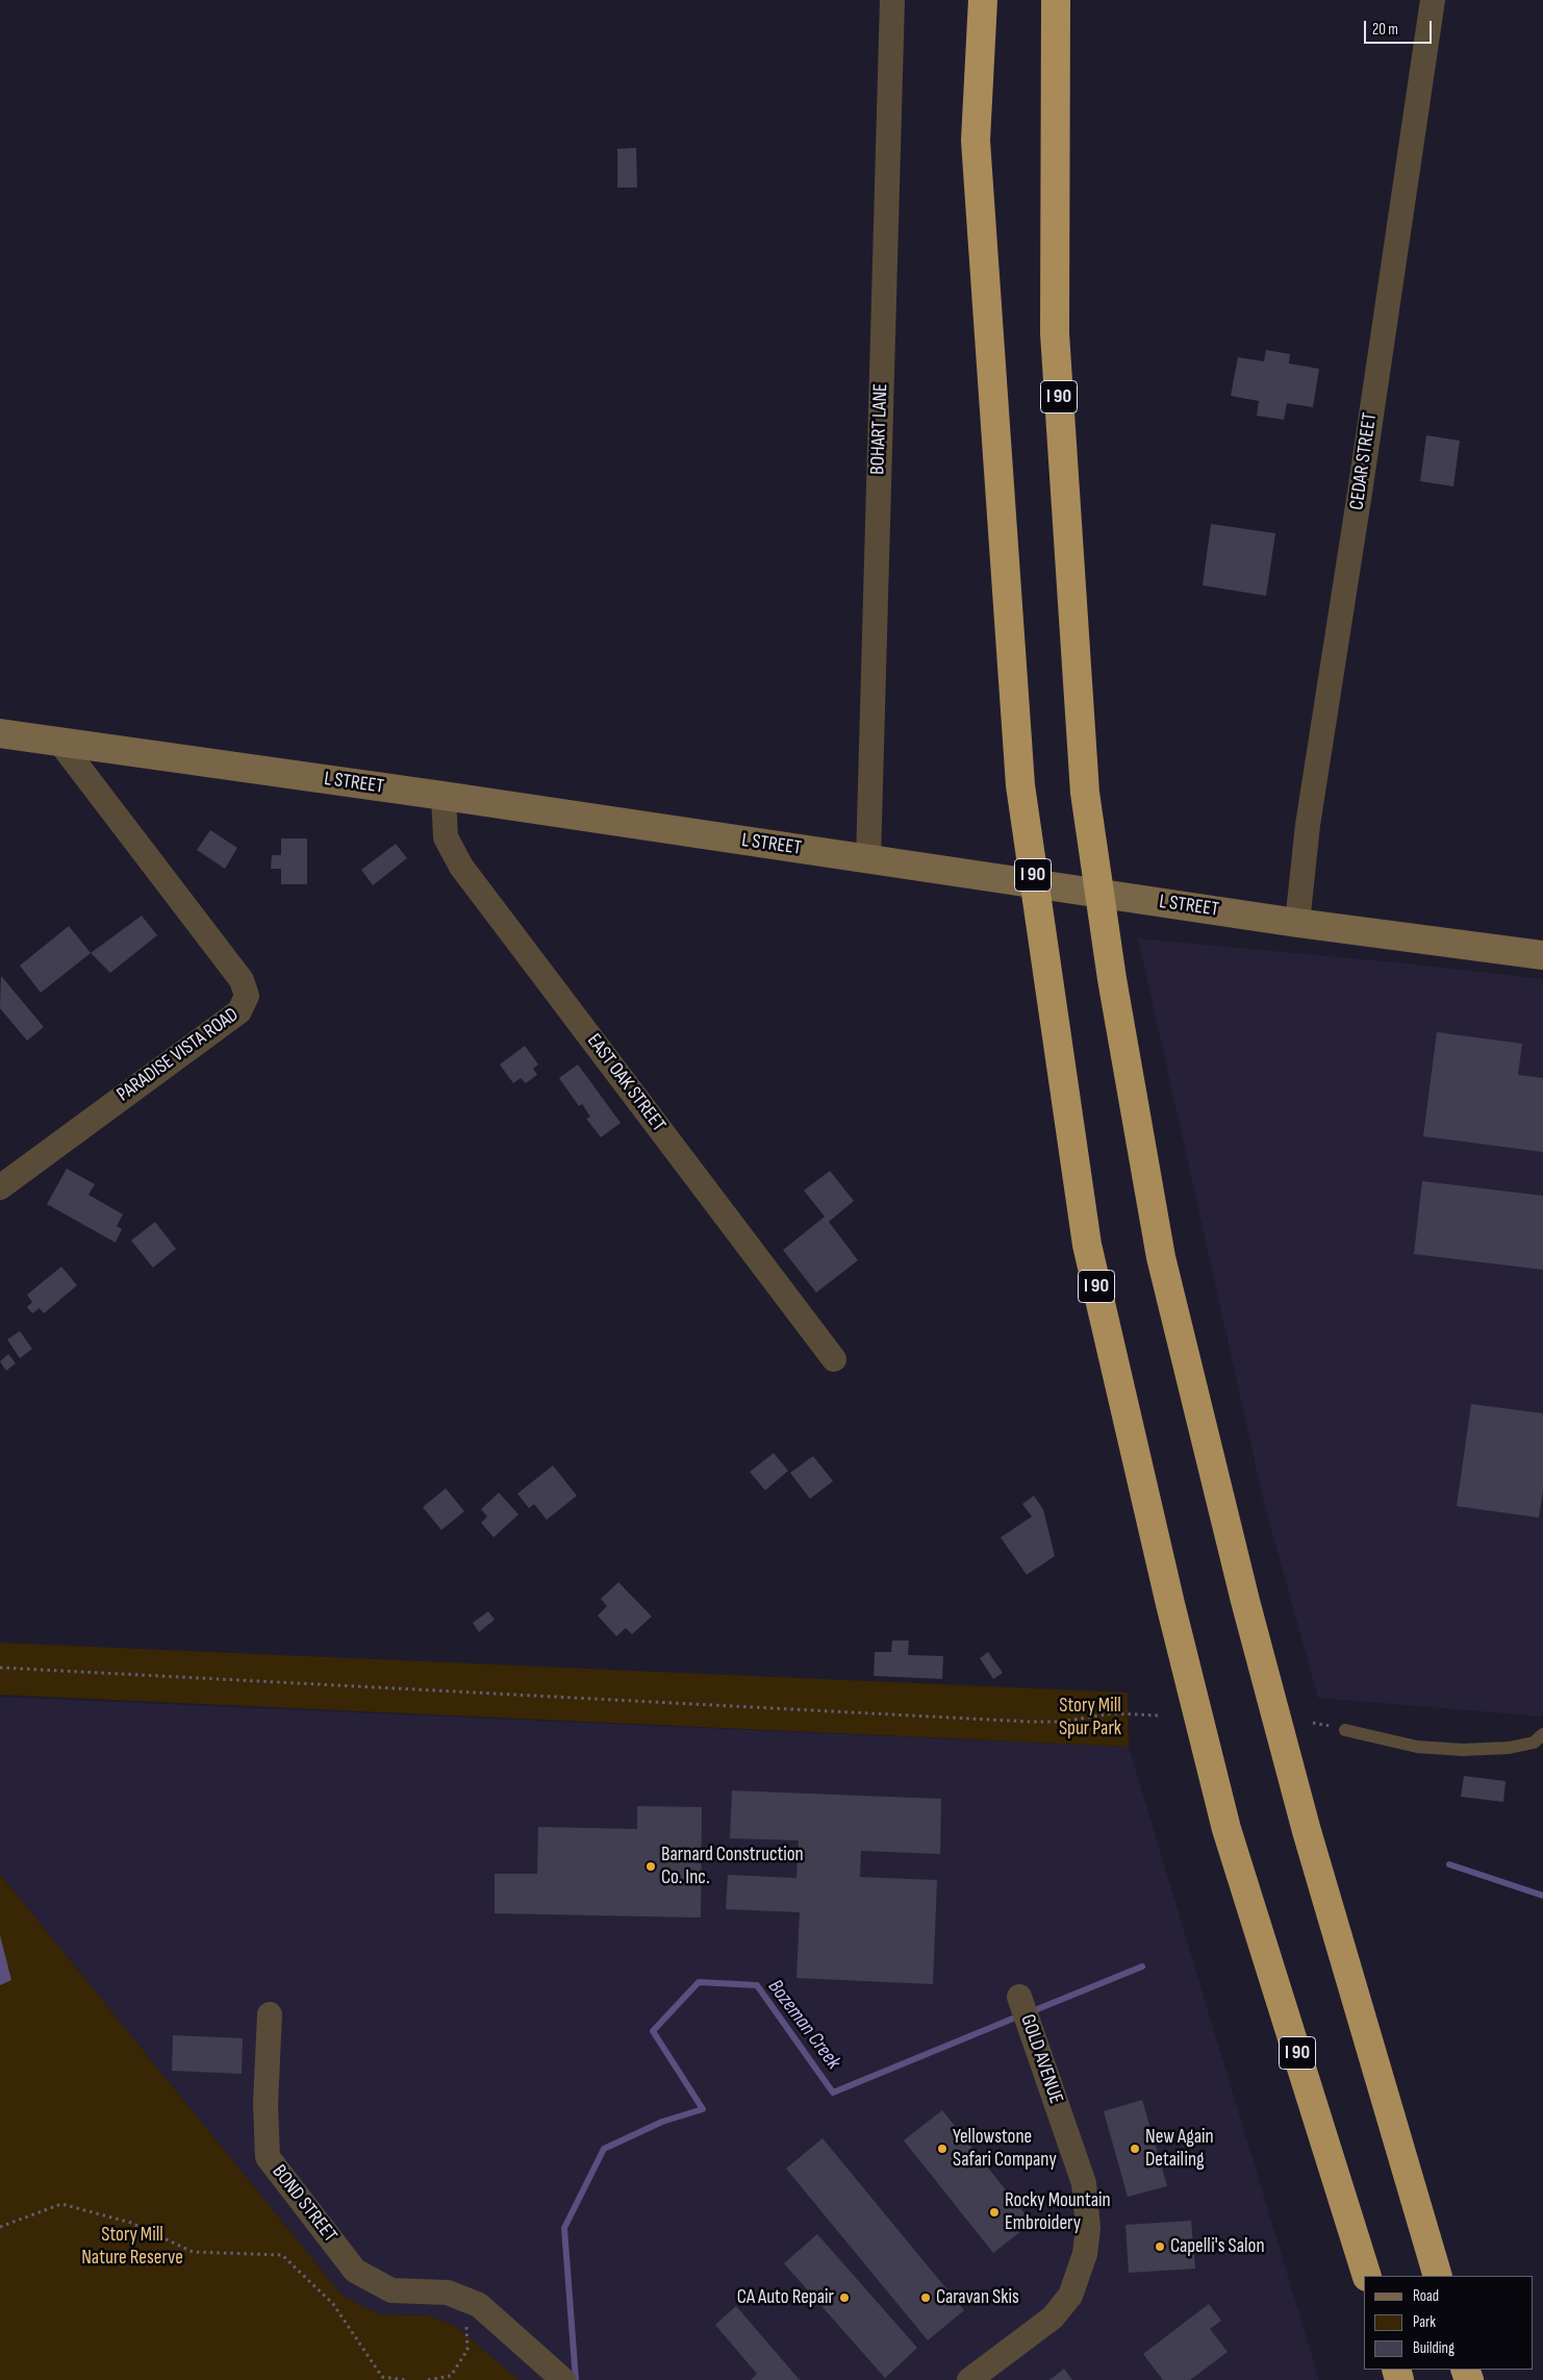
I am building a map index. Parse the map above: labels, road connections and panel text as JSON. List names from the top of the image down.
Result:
{
  "streets": {
    "highway": ["I 90"],
    "street": [
      "BOHART LANE",
      "CEDAR STREET",
      "L STREET",
      "PARADISE VISTA ROAD",
      "EAST OAK STREET",
      "GOLD AVENUE",
      "BOND STREET"
    ]
  },
  "crossings": [
    ["BOHART LANE", "L STREET"],
    ["CEDAR STREET", "L STREET"],
    ["L STREET", "PARADISE VISTA ROAD"],
    ["L STREET", "EAST OAK STREET"]
  ],
  "water": ["Bozeman Creek"],
  "parks": ["Story Mill Spur Park", "Story Mill Nature Reserve"],
  "places": [
    "Barnard Construction Co. Inc.",
    "Yellowstone Safari Company",
    "New Again Detailing",
    "Rocky Mountain Embroidery",
    "Capelli's Salon",
    "CA Auto Repair",
    "Caravan Skis"
  ],
  "legend": ["Road", "Park", "Building"],
  "scale_bar": "20 m"
}
